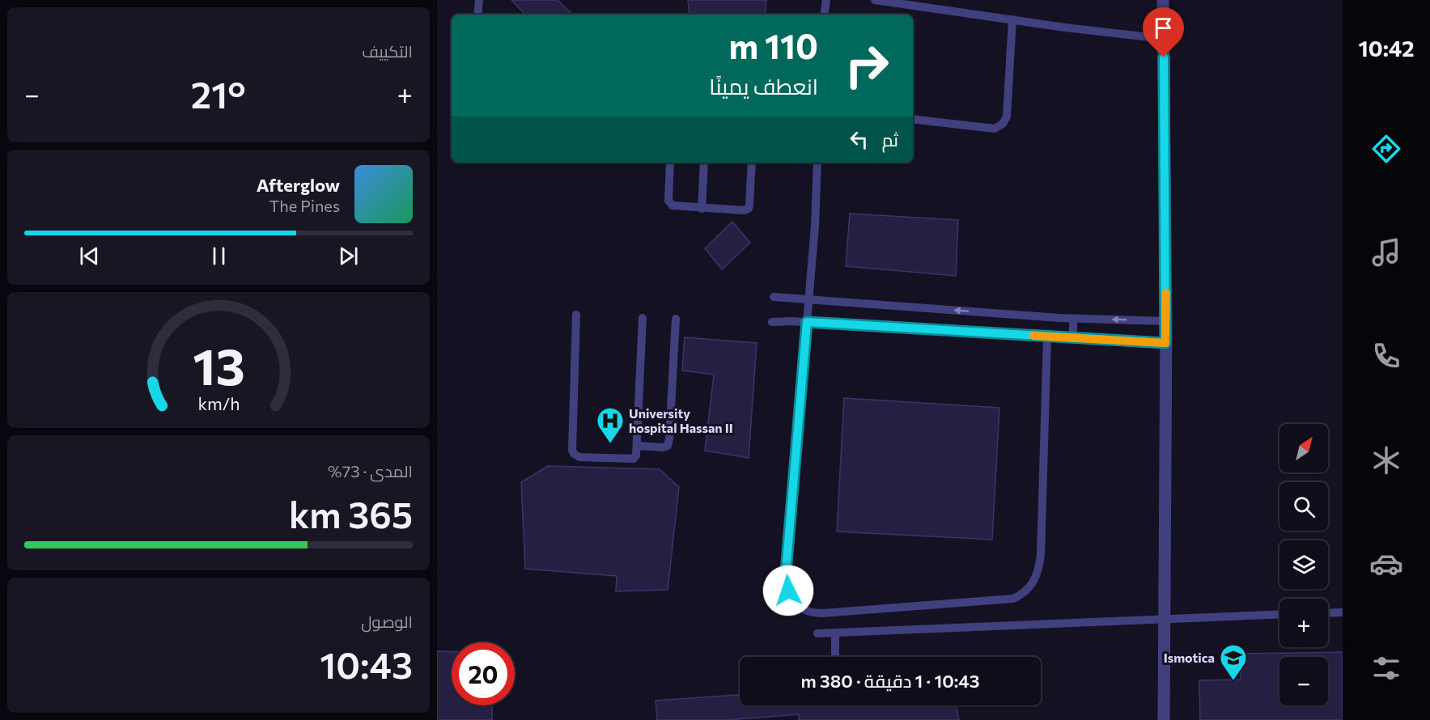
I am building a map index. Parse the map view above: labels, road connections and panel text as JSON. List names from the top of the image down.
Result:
{
  "places": {
    "hospital": ["University hospital Hassan II"],
    "school or university": ["Ismotica"]
  },
  "north": "top right",
  "page": {
    "tabs": "10:42",
    "tile": [
      "التكييف",
      ["المدى · 73%", "365 km"],
      ["الوصول", "10:43"]
    ],
    "turn": ["110 m", "انعطف يمينًا"],
    "heat": ["−", "21°", "+"],
    "then": "ثم",
    "song": ["Afterglow", "The Pines"],
    "map_buttons": ["+", "−"],
    "limit": "20",
    "trip": "10:43 · 1 دقيقة · 380 m",
    "gauge": ["13", "km/h"]
  }
}
